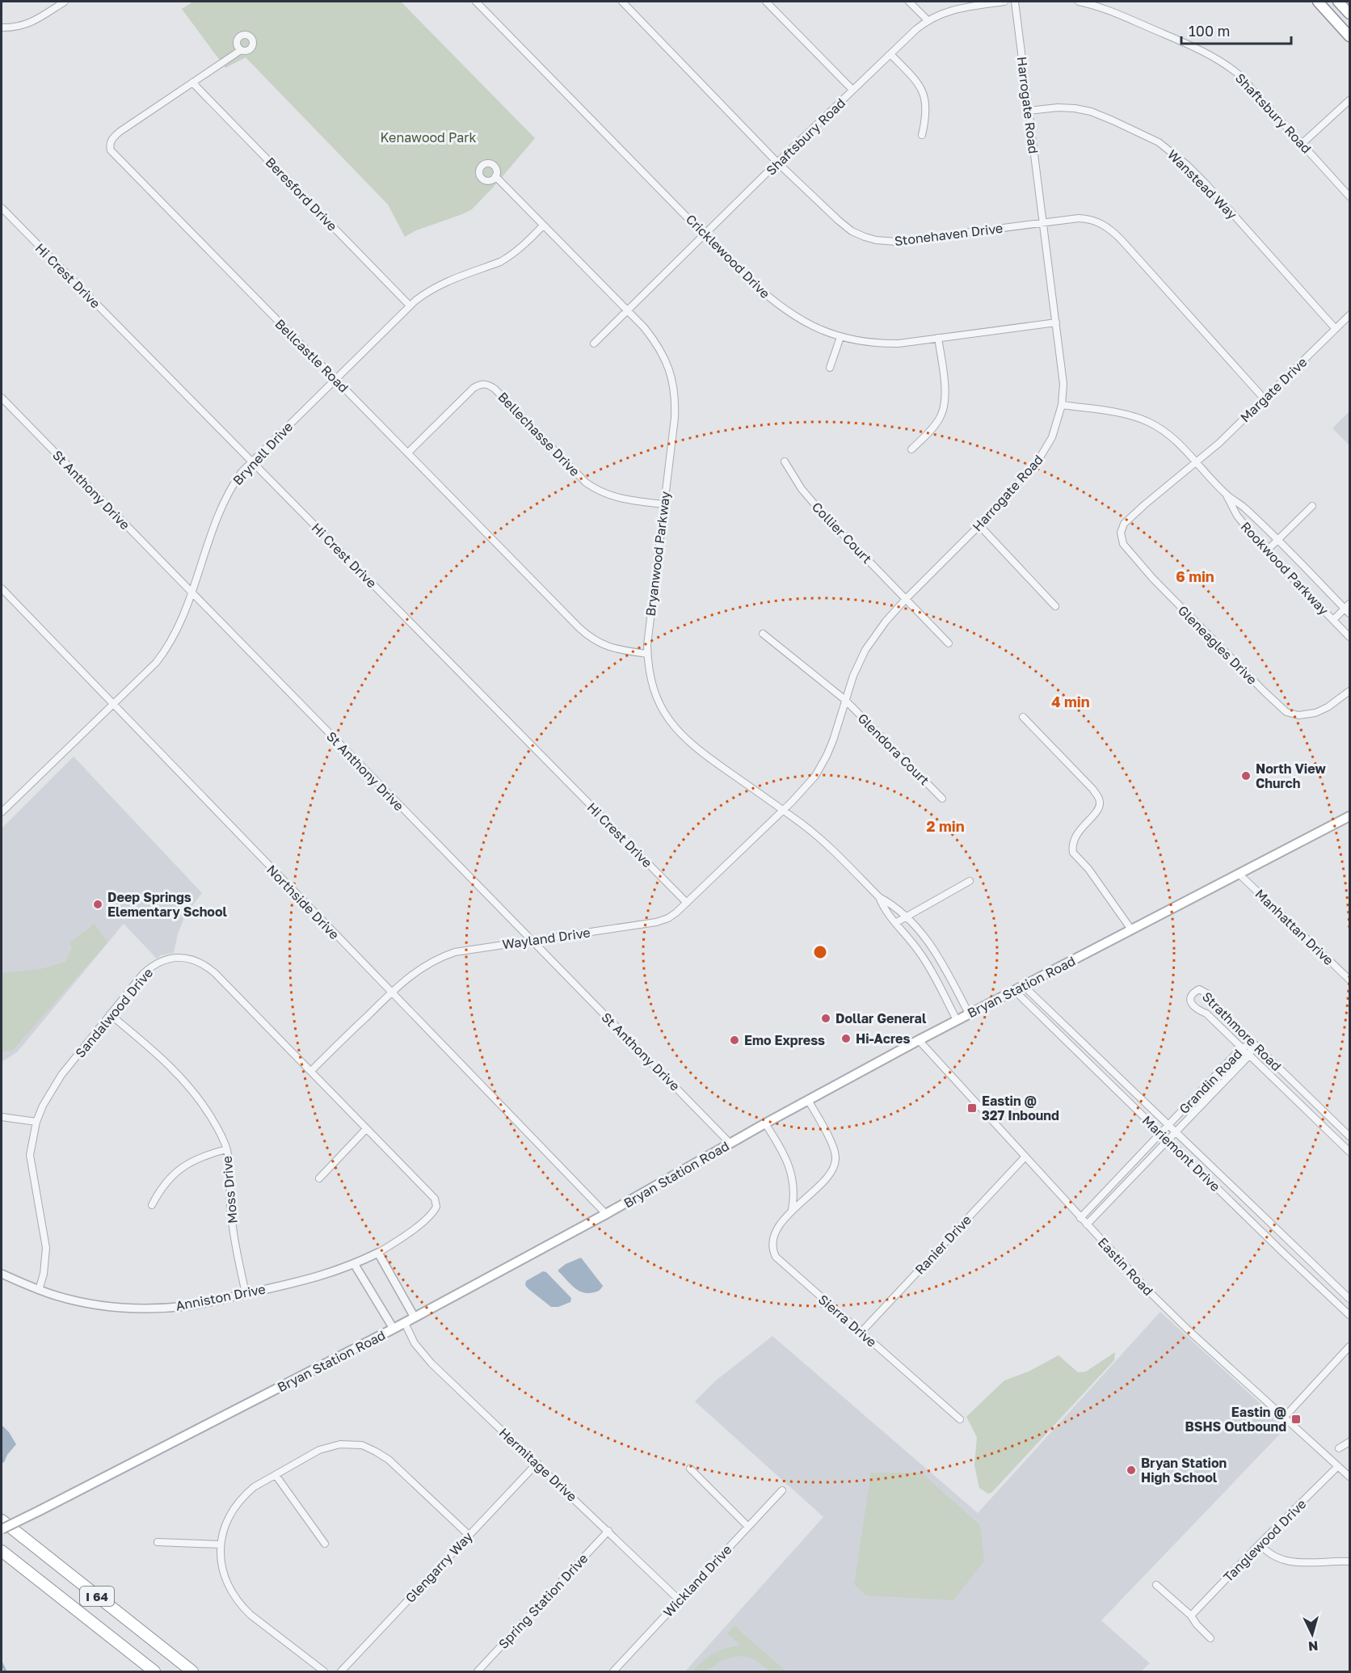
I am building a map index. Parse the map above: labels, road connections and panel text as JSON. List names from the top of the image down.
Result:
{
  "streets": {
    "highway": ["I 64"],
    "main road": ["Bryan Station Road"],
    "street": [
      "Harrogate Road",
      "Shaftsbury Road",
      "Wanstead Way",
      "Beresford Drive",
      "Stonehaven Drive",
      "Cricklewood Drive",
      "Hi Crest Drive",
      "Bellcastle Road",
      "Margate Drive",
      "Bellechasse Drive",
      "Brynell Drive",
      "St Anthony Drive",
      "Collier Court",
      "Bryanwood Parkway",
      "Rookwood Parkway",
      "Gleneagles Drive",
      "Glendora Court",
      "Northside Drive",
      "Manhattan Drive",
      "Wayland Drive",
      "Sandalwood Drive",
      "Strathmore Road",
      "Grandin Road",
      "Mariemont Drive",
      "Moss Drive",
      "Ranier Drive",
      "Eastin Road",
      "Anniston Drive",
      "Sierra Drive",
      "Hermitage Drive",
      "Tanglewood Drive",
      "Glengarry Way",
      "Wickland Drive",
      "Spring Station Drive"
    ]
  },
  "crossings": [
    ["Harrogate Road", "Wanstead Way"],
    ["Harrogate Road", "Stonehaven Drive"],
    ["Harrogate Road", "Cricklewood Drive"],
    ["Harrogate Road", "Collier Court"],
    ["Harrogate Road", "Bryanwood Parkway"],
    ["Harrogate Road", "Rookwood Parkway"],
    ["Harrogate Road", "Glendora Court"],
    ["Harrogate Road", "Wayland Drive"],
    ["Shaftsbury Road", "Stonehaven Drive"],
    ["Shaftsbury Road", "Cricklewood Drive"],
    ["Shaftsbury Road", "Bryanwood Parkway"],
    ["Wanstead Way", "Margate Drive"],
    ["Beresford Drive", "Bellcastle Road"],
    ["Beresford Drive", "Brynell Drive"],
    ["Stonehaven Drive", "Margate Drive"],
    ["Hi Crest Drive", "Brynell Drive"],
    ["Hi Crest Drive", "Wayland Drive"],
    ["Bellcastle Road", "Bellechasse Drive"],
    ["Bellcastle Road", "Brynell Drive"],
    ["Bellcastle Road", "Bryanwood Parkway"],
    ["Margate Drive", "Rookwood Parkway"],
    ["Margate Drive", "Gleneagles Drive"],
    ["Bellechasse Drive", "Bryanwood Parkway"],
    ["Brynell Drive", "St Anthony Drive"],
    ["Brynell Drive", "Bryanwood Parkway"],
    ["Brynell Drive", "Northside Drive"],
    ["St Anthony Drive", "Wayland Drive"],
    ["St Anthony Drive", "Bryan Station Road"],
    ["Bryanwood Parkway", "Wayland Drive"],
    ["Bryanwood Parkway", "Bryan Station Road"],
    ["Rookwood Parkway", "Gleneagles Drive"],
    ["Northside Drive", "Wayland Drive"],
    ["Northside Drive", "Bryan Station Road"],
    ["Manhattan Drive", "Bryan Station Road"],
    ["Wayland Drive", "Sandalwood Drive"],
    ["Bryan Station Road", "Mariemont Drive"],
    ["Bryan Station Road", "Eastin Road"],
    ["Bryan Station Road", "Sierra Drive"],
    ["Bryan Station Road", "Hermitage Drive"],
    ["Sandalwood Drive", "Moss Drive"],
    ["Sandalwood Drive", "Anniston Drive"],
    ["Strathmore Road", "Grandin Road"],
    ["Grandin Road", "Mariemont Drive"],
    ["Grandin Road", "Eastin Road"],
    ["Moss Drive", "Anniston Drive"],
    ["Ranier Drive", "Eastin Road"],
    ["Ranier Drive", "Sierra Drive"],
    ["Eastin Road", "Tanglewood Drive"],
    ["Hermitage Drive", "Glengarry Way"],
    ["Hermitage Drive", "Wickland Drive"],
    ["Hermitage Drive", "Spring Station Drive"]
  ],
  "parks": ["Kenawood Park"],
  "places": {
    "other": [
      "North View Church",
      "Deep Springs Elementary School",
      "Dollar General",
      "Hi-Acres",
      "Emo Express",
      "Bryan Station High School"
    ],
    "transit": ["Eastin @ 327 Inbound", "Eastin @ BSHS Outbound"]
  },
  "scale_bar": "100 m",
  "north": "bottom",
  "rings": ["6 min", "4 min", "2 min"]
}
